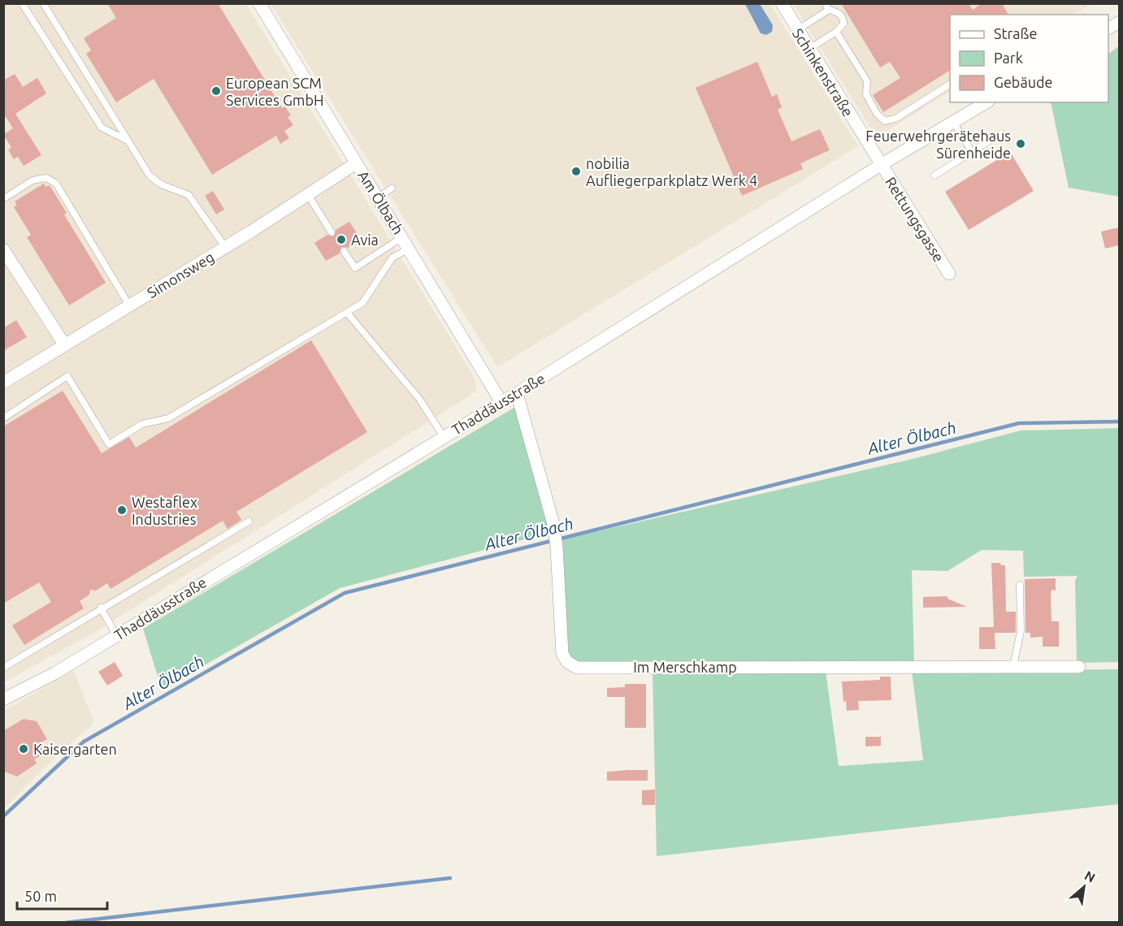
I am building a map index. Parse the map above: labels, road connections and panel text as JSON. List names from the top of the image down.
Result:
{
  "streets": {
    "street": [
      "Schinkenstraße",
      "Am Ölbach",
      "Rettungsgasse",
      "Simonsweg",
      "Thaddäusstraße",
      "Im Merschkamp"
    ]
  },
  "crossings": [
    ["Schinkenstraße", "Rettungsgasse"],
    ["Schinkenstraße", "Thaddäusstraße"],
    ["Am Ölbach", "Simonsweg"],
    ["Am Ölbach", "Thaddäusstraße"],
    ["Rettungsgasse", "Thaddäusstraße"],
    ["Thaddäusstraße", "Im Merschkamp"]
  ],
  "water": ["Alter Ölbach"],
  "places": [
    "European SCM Services GmbH",
    "Feuerwehrgerätehaus Sürenheide",
    "nobilia Aufliegerparkplatz Werk 4",
    "Avia",
    "Westaflex Industries",
    "Kaisergarten"
  ],
  "legend": ["Straße", "Park", "Gebäude"],
  "scale_bar": "50 m",
  "north": "top right"
}
